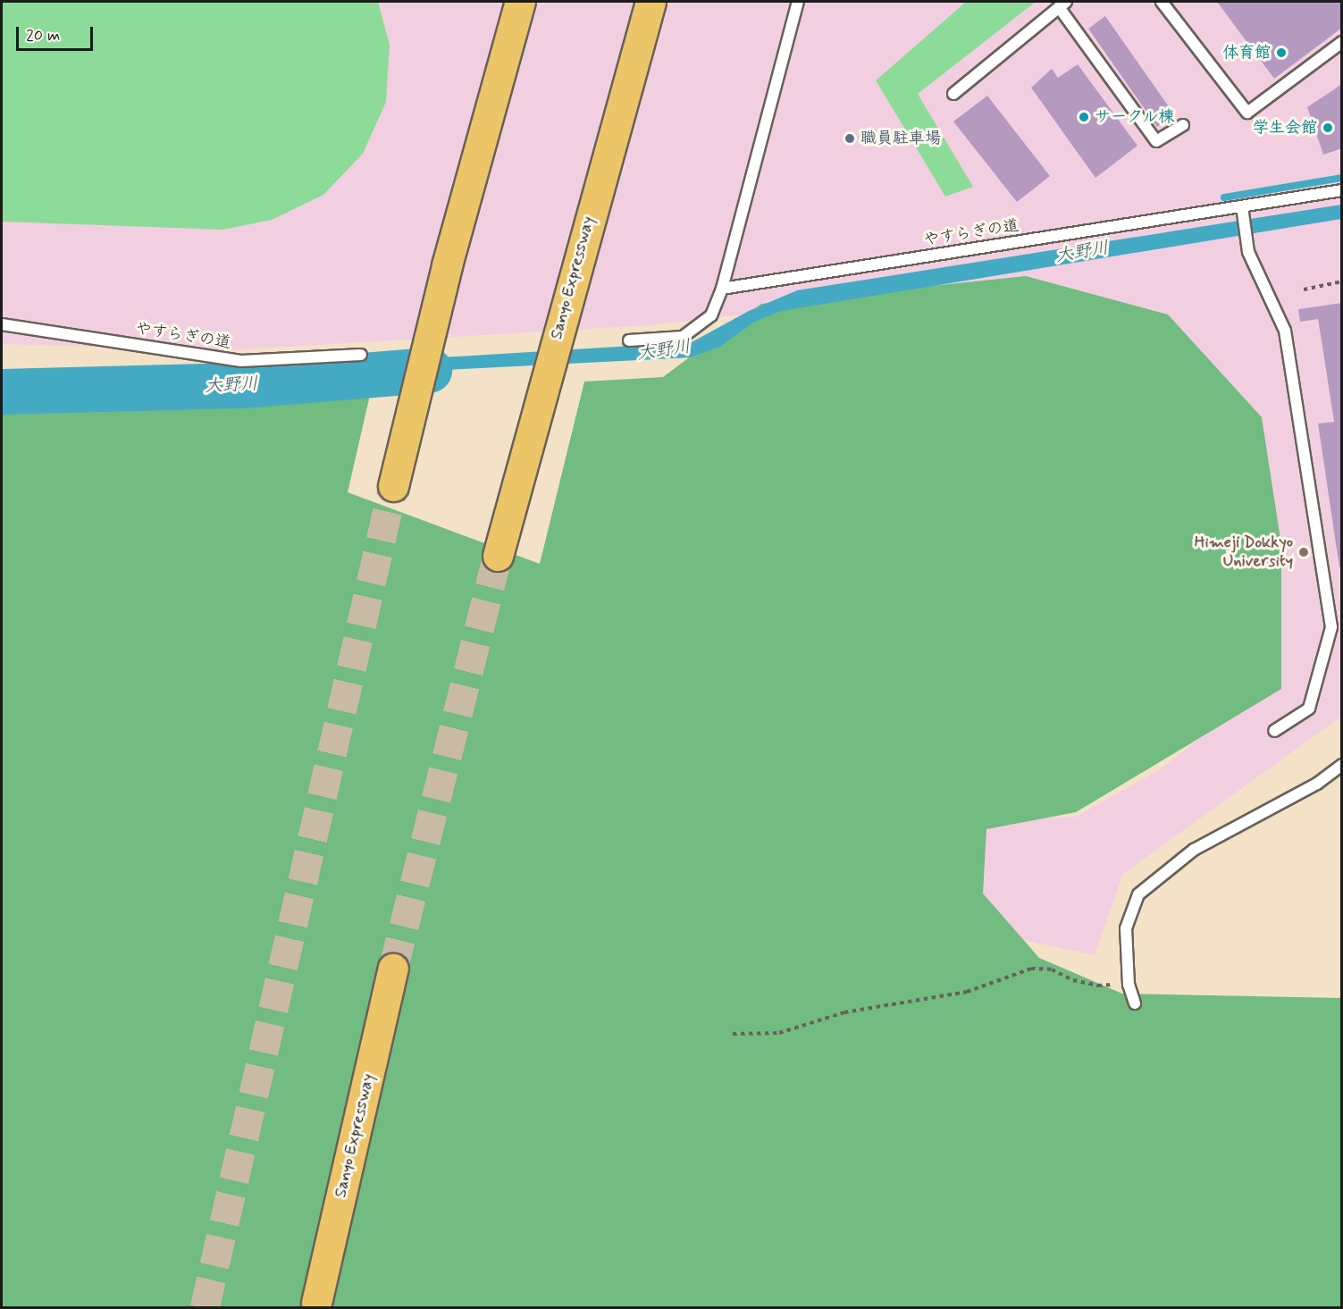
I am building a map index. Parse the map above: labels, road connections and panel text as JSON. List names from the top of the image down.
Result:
{
  "streets": {
    "highway": ["Sanyo Expressway"],
    "lane": ["やすらぎの道"]
  },
  "water": ["大野川"],
  "places": [
    "体育館",
    "サークル楝",
    "学生会館",
    "職員駐車場",
    "Himeji Dokkyo University"
  ],
  "scale_bar": "20 m"
}
